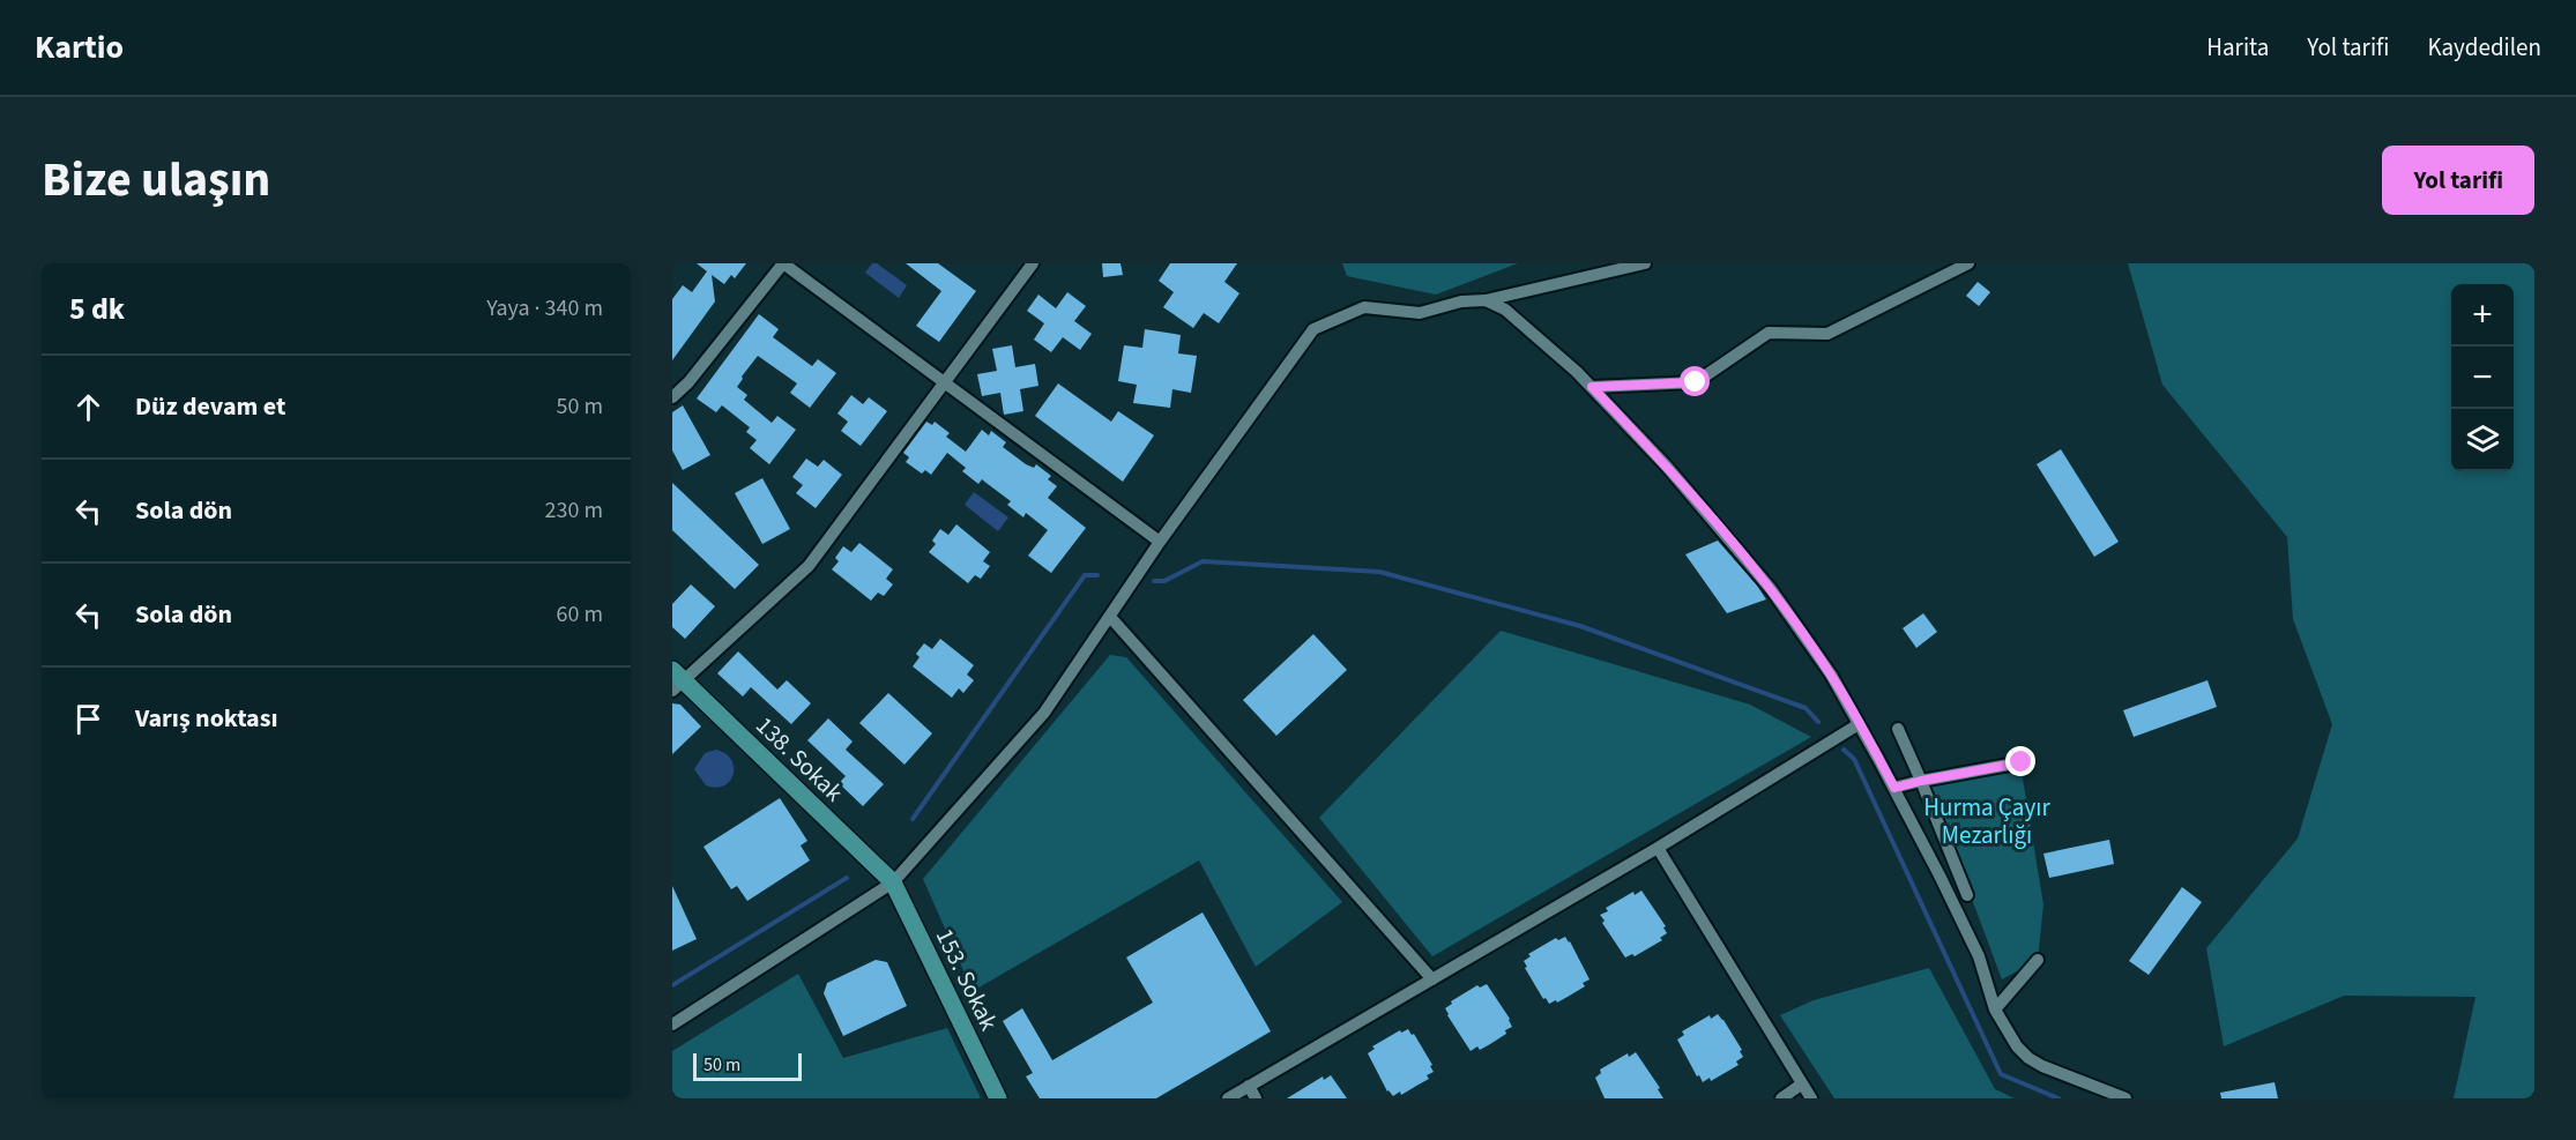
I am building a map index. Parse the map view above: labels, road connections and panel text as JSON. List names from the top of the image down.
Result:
{
  "streets": {
    "street": ["138. Sokak", "153. Sokak"]
  },
  "crossings": [
    ["138. Sokak", "153. Sokak"]
  ],
  "parks": ["Hurma Çayır Mezarlığı"],
  "scale_bar": "50 m",
  "page": {
    "header": "Kartio",
    "nav": ["Harita", "Yol tarifi", "Kaydedilen"],
    "title": "Bize ulaşın",
    "buttons": "Yol tarifi",
    "heading": ["5 dk", "Yaya · 340 m"],
    "map_buttons": ["+", "−"],
    "list": [
      ["Düz devam et", "50 m"],
      ["Sola dön", "230 m"],
      ["Sola dön", "60 m"],
      "Varış noktası"
    ],
    "scale": "50 m"
  }
}
